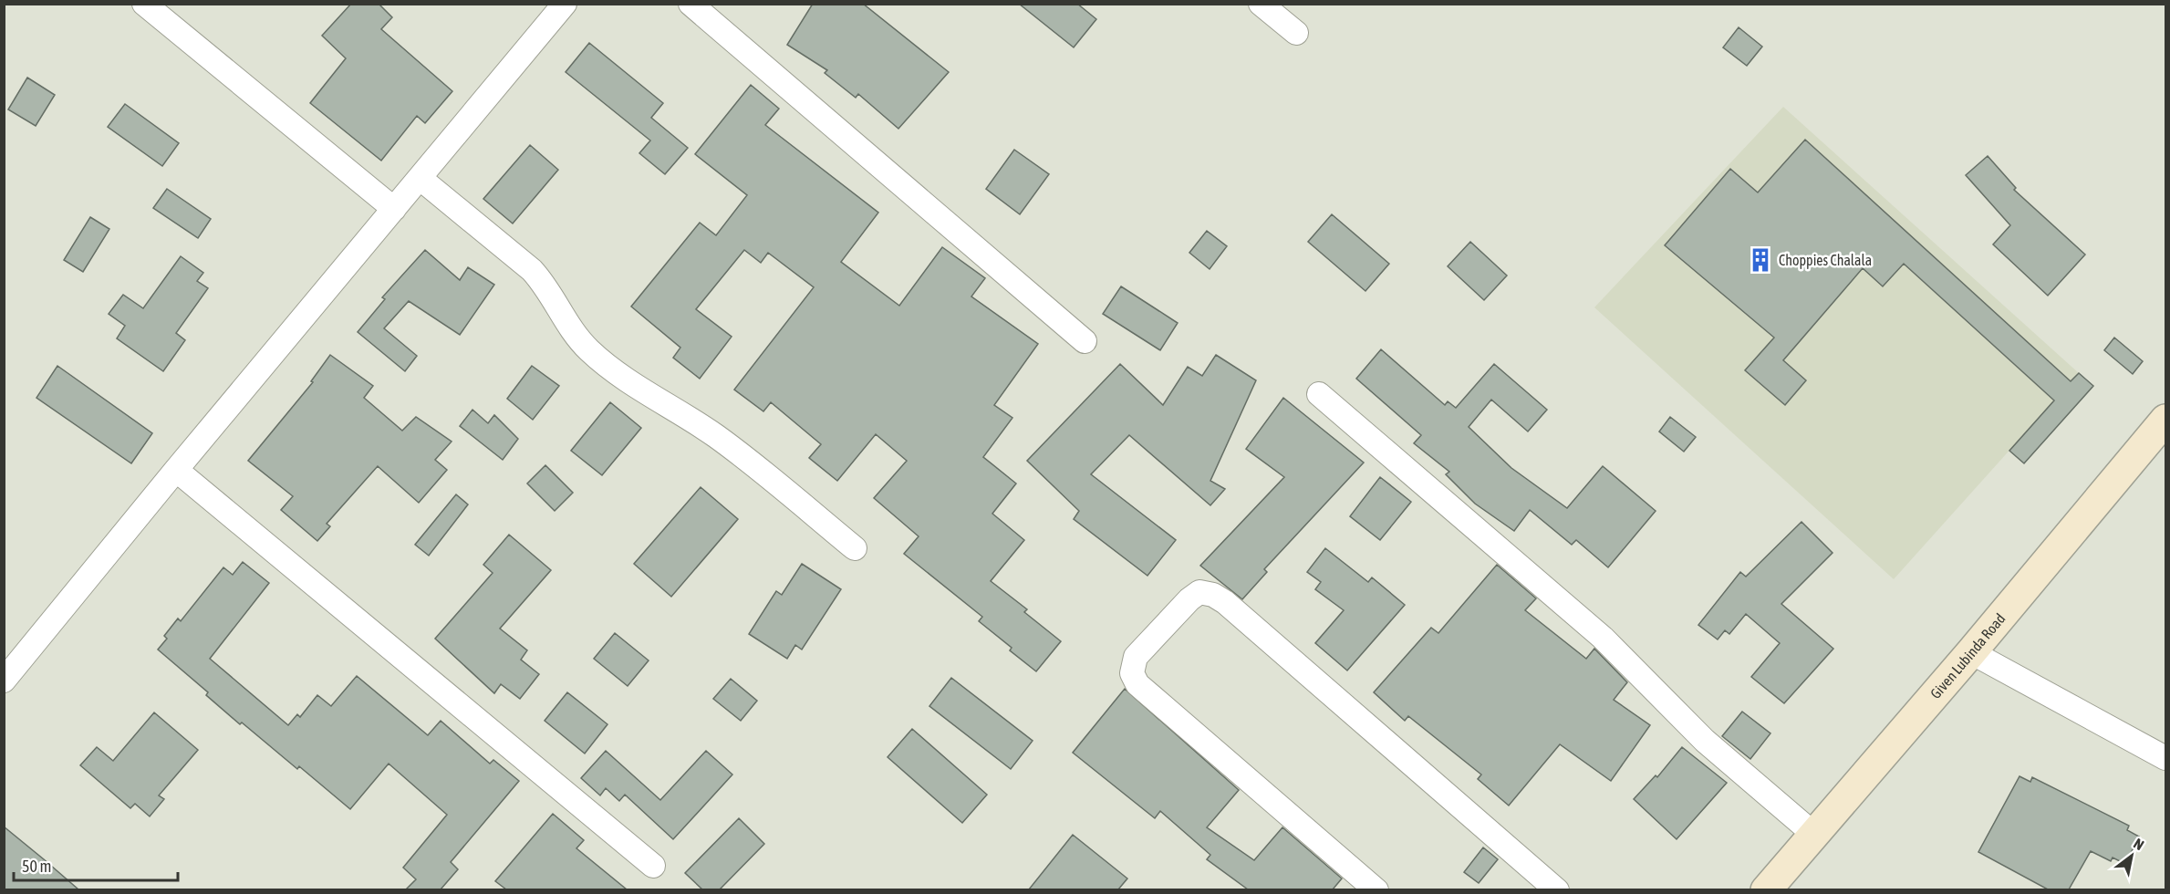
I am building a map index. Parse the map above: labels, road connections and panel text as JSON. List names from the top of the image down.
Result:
{
  "streets": {
    "street": ["Given Lubinda Road"]
  },
  "places": {
    "building": ["Choppies Chalala"]
  },
  "scale_bar": "50 m",
  "north": "top right"
}
